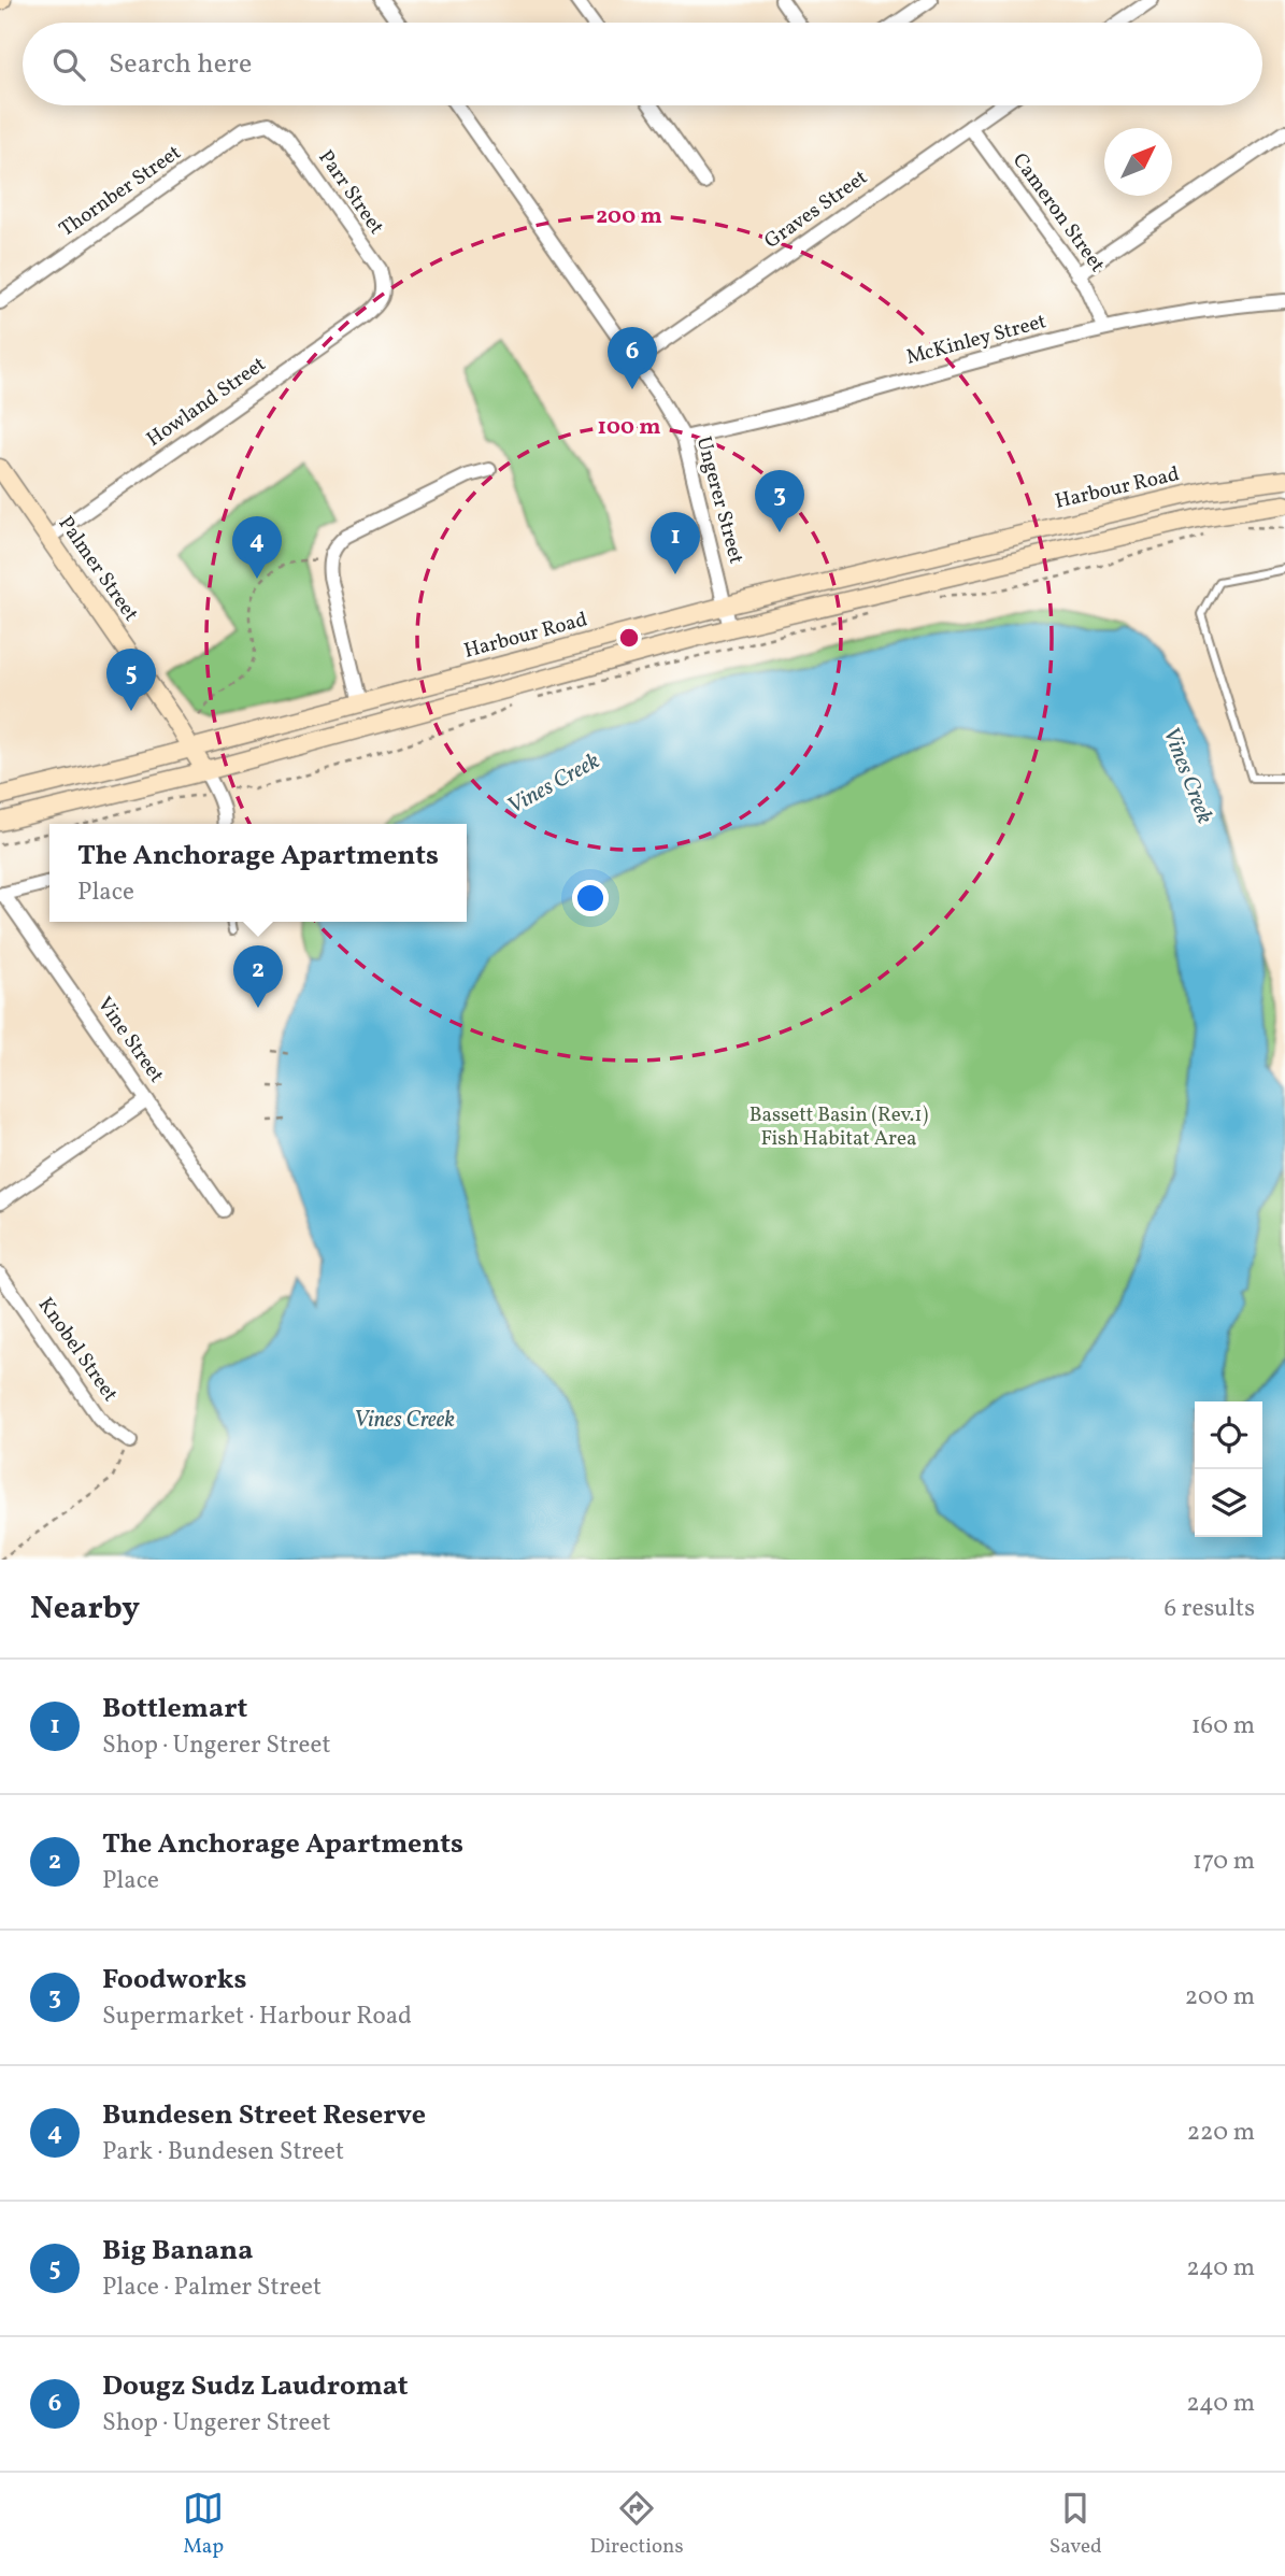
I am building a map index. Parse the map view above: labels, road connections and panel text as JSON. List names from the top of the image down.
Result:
{
  "streets": {
    "main road": ["Harbour Road", "Palmer Street"],
    "street": [
      "Thornber Street",
      "Parr Street",
      "Graves Street",
      "Cameron Street",
      "McKinley Street",
      "Howland Street",
      "Ungerer Street",
      "Vine Street",
      "Knobel Street"
    ]
  },
  "crossings": [
    ["Thornber Street", "Parr Street"],
    ["Parr Street", "Howland Street"],
    ["Graves Street", "Cameron Street"],
    ["Graves Street", "Ungerer Street"],
    ["Cameron Street", "McKinley Street"],
    ["McKinley Street", "Ungerer Street"],
    ["Howland Street", "Palmer Street"],
    ["Harbour Road", "Ungerer Street"],
    ["Harbour Road", "Palmer Street"]
  ],
  "water": ["Vines Creek"],
  "parks": ["Bassett Basin (Rev.1) Fish Habitat Area"],
  "north": "top right",
  "page": {
    "search": "Search here",
    "pins": [
      "6",
      "3",
      "1",
      "4",
      "5",
      "2"
    ],
    "popup": ["The Anchorage Apartments", "Place"],
    "heading": ["Nearby", "6 results"],
    "list": [
      {
        "mark": "1",
        "name": "Bottlemart",
        "note": "Shop · Ungerer Street",
        "value": "160 m"
      },
      {
        "mark": "2",
        "name": "The Anchorage Apartments",
        "note": "Place",
        "value": "170 m"
      },
      {
        "mark": "3",
        "name": "Foodworks",
        "note": "Supermarket · Harbour Road",
        "value": "200 m"
      },
      {
        "mark": "4",
        "name": "Bundesen Street Reserve",
        "note": "Park · Bundesen Street",
        "value": "220 m"
      },
      {
        "mark": "5",
        "name": "Big Banana",
        "note": "Place · Palmer Street",
        "value": "240 m"
      },
      {
        "mark": "6",
        "name": "Dougz Sudz Laudromat",
        "note": "Shop · Ungerer Street",
        "value": "240 m"
      }
    ],
    "nav": ["Map", "Directions", "Saved"]
  },
  "rings": ["200 m", "100 m"]
}
